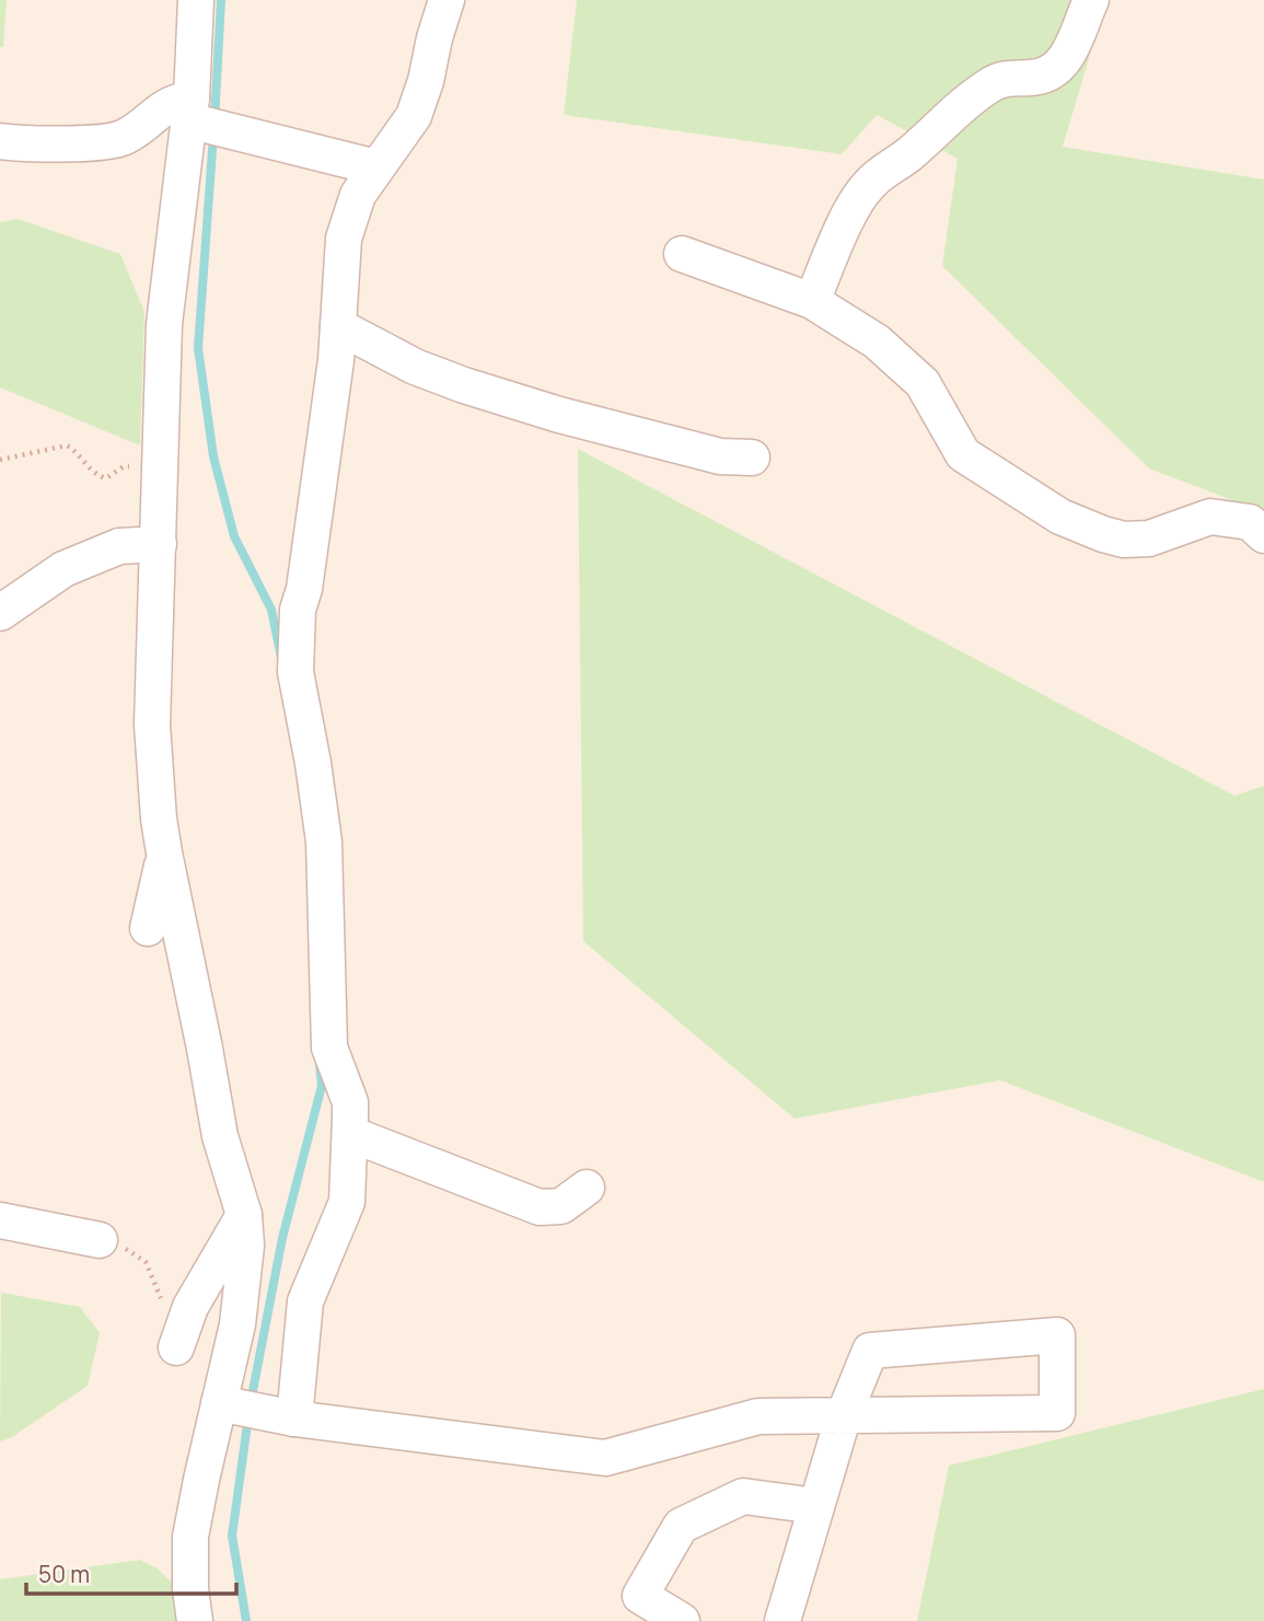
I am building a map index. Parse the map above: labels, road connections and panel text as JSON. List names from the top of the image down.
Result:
{
  "scale_bar": "50 m"
}
